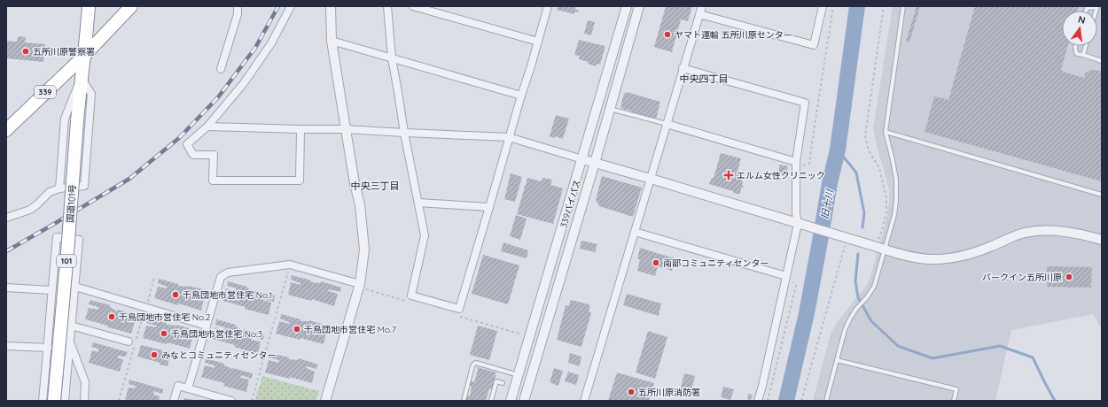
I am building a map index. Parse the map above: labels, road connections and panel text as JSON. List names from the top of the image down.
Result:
{
  "streets": {
    "highway": ["339", "国道101号", "101"],
    "street": ["339バイパス"]
  },
  "crossings": [
    ["339", "国道101号"]
  ],
  "districts": ["中央四丁目", "中央三丁目"],
  "water": ["旧十川"],
  "places": {
    "other": [
      "ヤマト運輸 五所川原センター",
      "五所川原警察署",
      "南部コミュニティセンター",
      "パークイン五所川原",
      "千鳥団地市営住宅 No.1",
      "千鳥団地市営住宅 No.2",
      "千鳥団地市営住宅 Mo.7",
      "千鳥団地市営住宅 No.3",
      "みなとコミュニティセンター",
      "五所川原消防署"
    ],
    "health": ["エルム女性クリニック"]
  },
  "north": "top"
}
